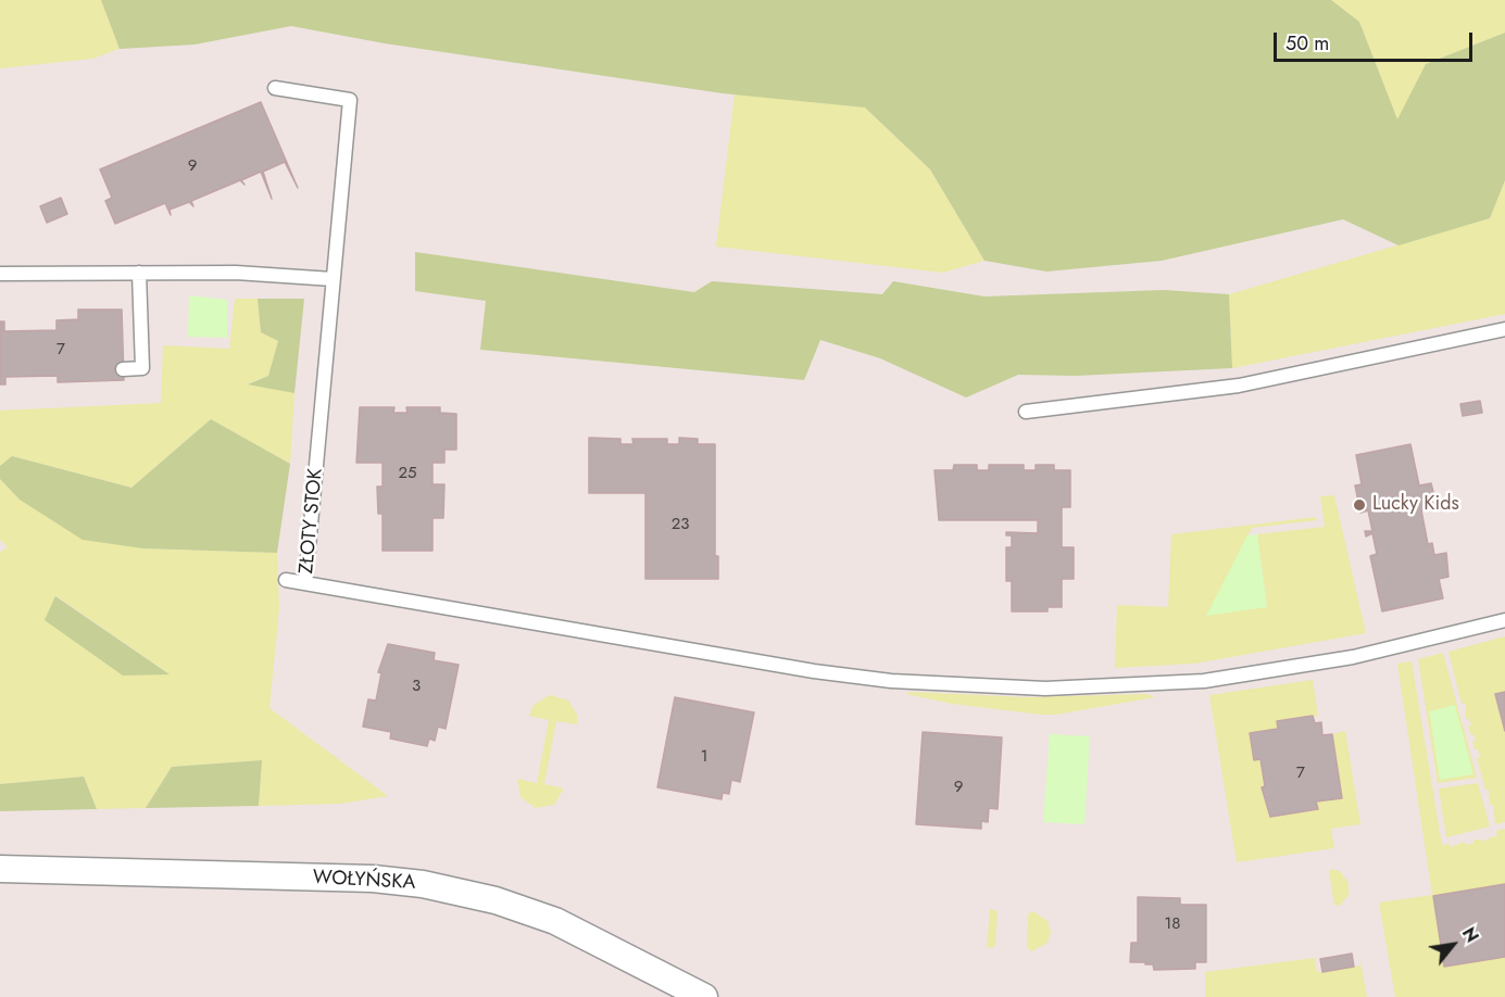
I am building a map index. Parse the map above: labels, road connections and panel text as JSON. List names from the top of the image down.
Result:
{
  "streets": {
    "street": ["WOŁYŃSKA"],
    "lane": ["ZŁOTY STOK"]
  },
  "places": ["Lucky Kids"],
  "house_numbers": [
    "9",
    "7",
    "25",
    "23",
    "3",
    "1",
    "7",
    "9",
    "18"
  ],
  "scale_bar": "50 m",
  "north": "top right"
}
